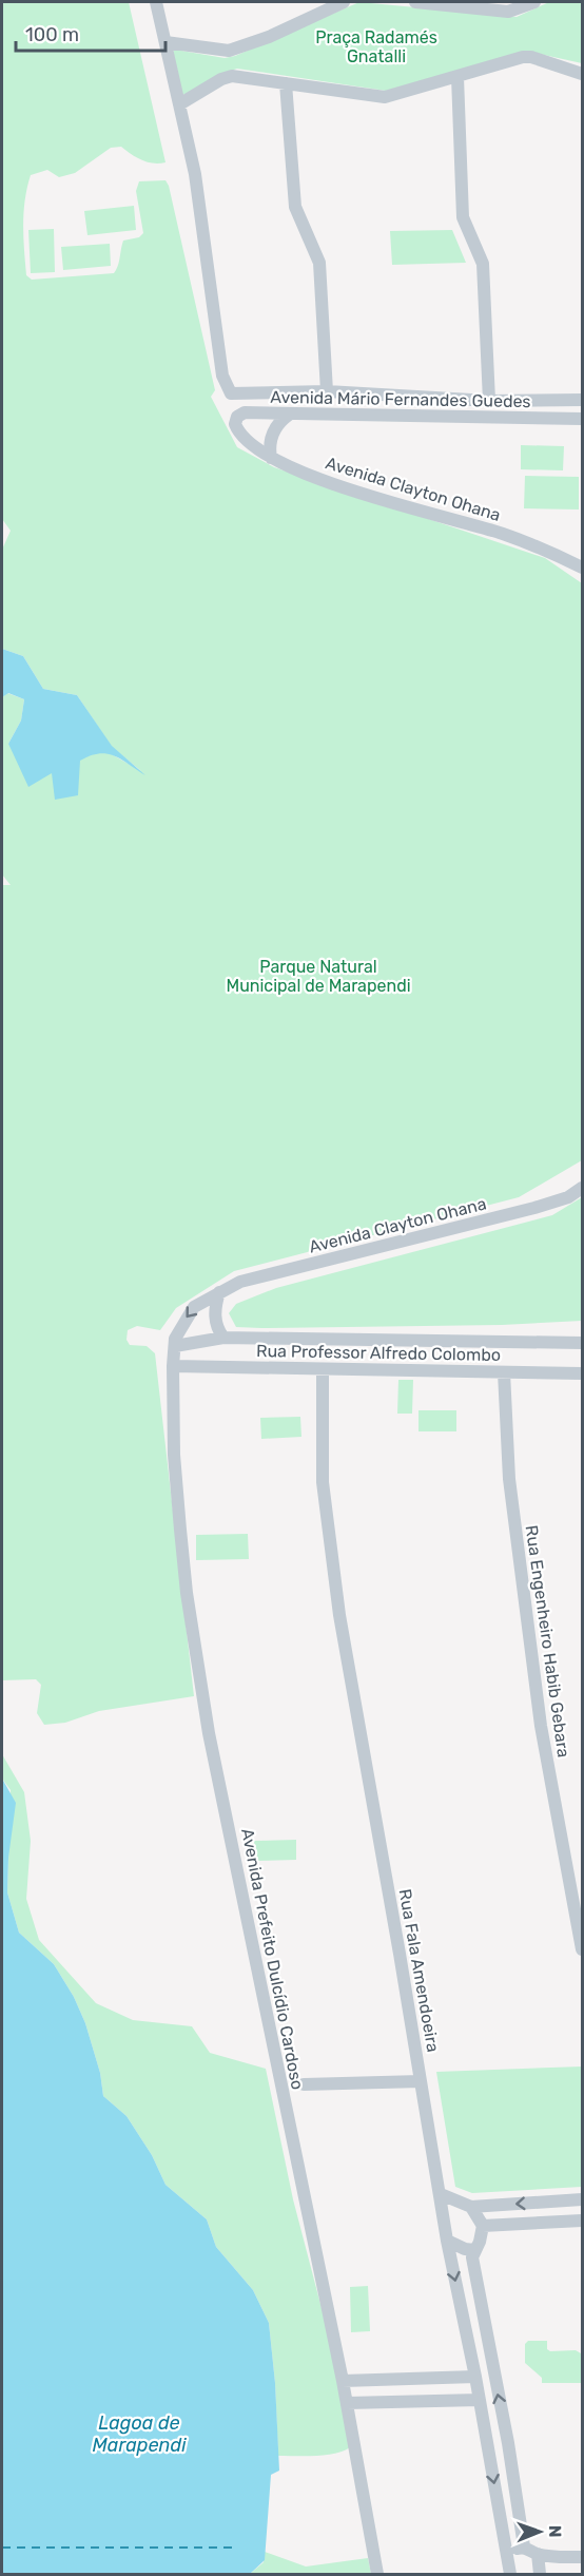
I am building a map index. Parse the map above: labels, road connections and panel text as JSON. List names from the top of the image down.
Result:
{
  "streets": {
    "street": [
      "Avenida Mário Fernandes Guedes",
      "Avenida Clayton Ohana",
      "Rua Professor Alfredo Colombo",
      "Rua Engenheiro Habib Gebara",
      "Avenida Prefeito Dulcídio Cardoso",
      "Rua Fala Amendoeira"
    ]
  },
  "crossings": [
    ["Avenida Mário Fernandes Guedes", "Avenida Clayton Ohana"],
    ["Avenida Clayton Ohana", "Rua Professor Alfredo Colombo"],
    ["Avenida Clayton Ohana", "Avenida Prefeito Dulcídio Cardoso"],
    ["Rua Professor Alfredo Colombo", "Rua Engenheiro Habib Gebara"],
    ["Rua Professor Alfredo Colombo", "Avenida Prefeito Dulcídio Cardoso"],
    ["Rua Professor Alfredo Colombo", "Rua Fala Amendoeira"]
  ],
  "water": ["Lagoa de Marapendi"],
  "parks": ["Praça Radamés Gnatalli", "Parque Natural Municipal de Marapendi"],
  "scale_bar": "100 m",
  "north": "right"
}
